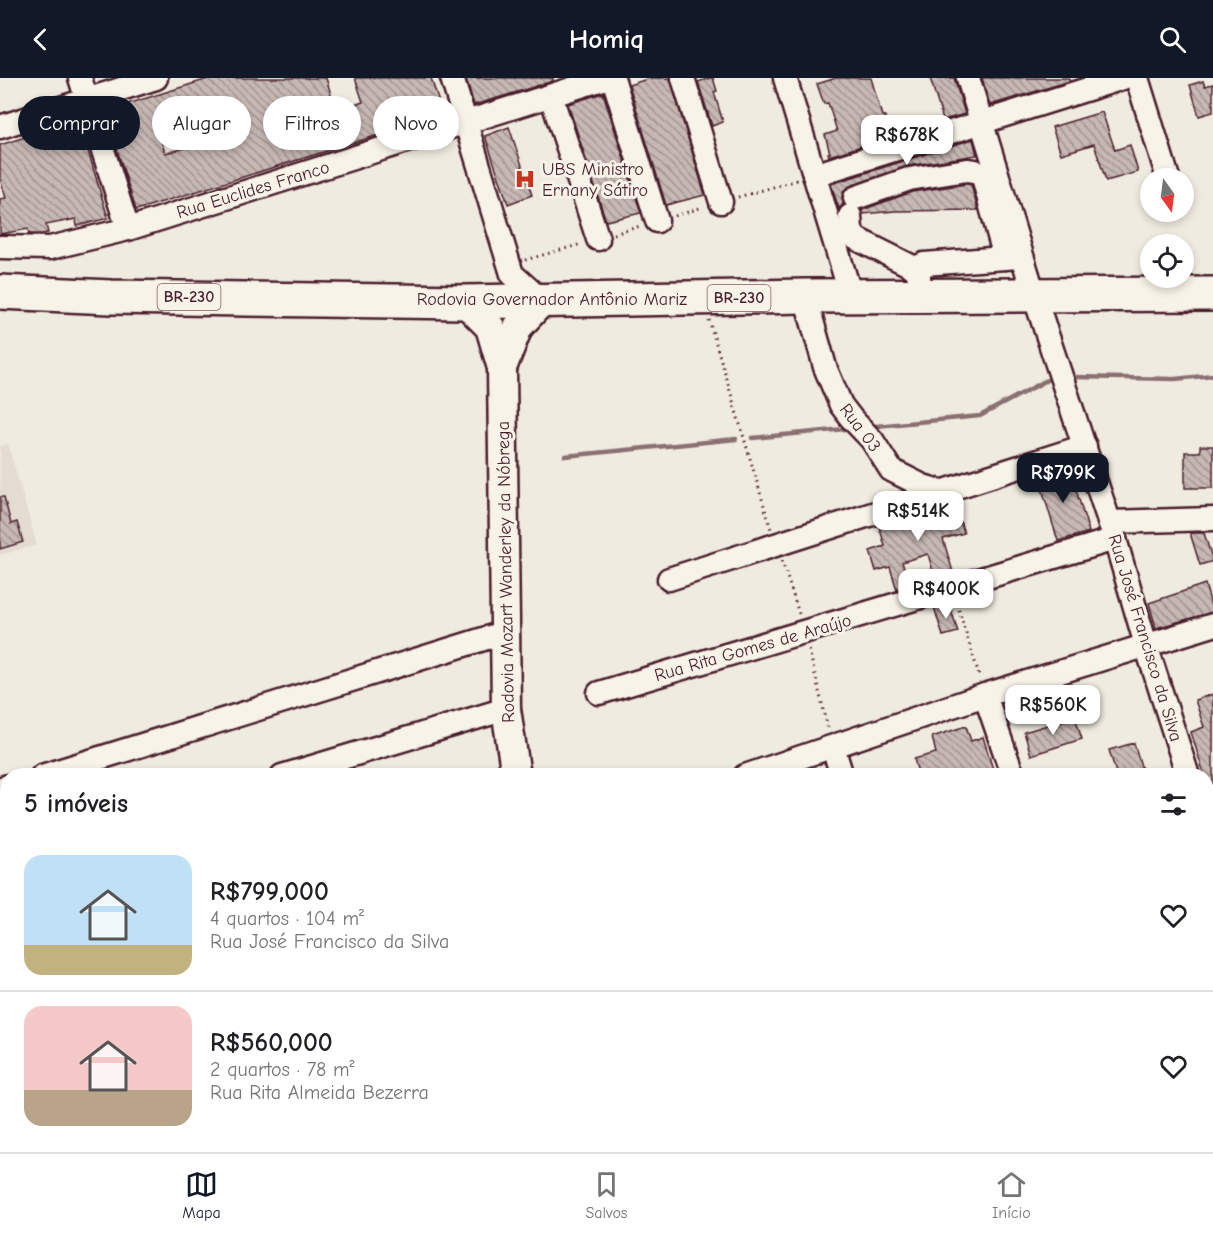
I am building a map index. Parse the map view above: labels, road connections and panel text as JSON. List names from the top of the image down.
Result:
{
  "streets": {
    "highway": ["BR-230", "Rodovia Governador Antônio Mariz"],
    "main road": ["Rodovia Mozart Wanderley da Nóbrega"],
    "street": [
      "Rua Euclides Franco",
      "Rua 03",
      "Rua José Francisco da Silva",
      "Rua Rita Gomes de Araújo"
    ]
  },
  "crossings": [
    ["Rodovia Governador Antônio Mariz", "Rua 03"],
    ["Rodovia Governador Antônio Mariz", "Rodovia Mozart Wanderley da Nóbrega"],
    ["Rodovia Governador Antônio Mariz", "Rua José Francisco da Silva"],
    ["Rua José Francisco da Silva", "Rua Rita Gomes de Araújo"]
  ],
  "places": {
    "hospital": ["UBS Ministro Ernany Sátiro"]
  },
  "north": "bottom",
  "page": {
    "header": "Homiq",
    "chip": [
      "Comprar",
      "Alugar",
      "Filtros",
      "Novo"
    ],
    "price": [
      "R$678K",
      "R$799K",
      "R$514K",
      "R$400K",
      "R$560K"
    ],
    "heading": "5 imóveis",
    "list": [
      {
        "name": "R$799,000",
        "note": "4 quartos · 104 m² · Rua José Francisco da Silva"
      },
      {
        "name": "R$560,000",
        "note": "2 quartos · 78 m² · Rua Rita Almeida Bezerra"
      }
    ],
    "tabs": ["Mapa", "Salvos", "Início"]
  }
}
